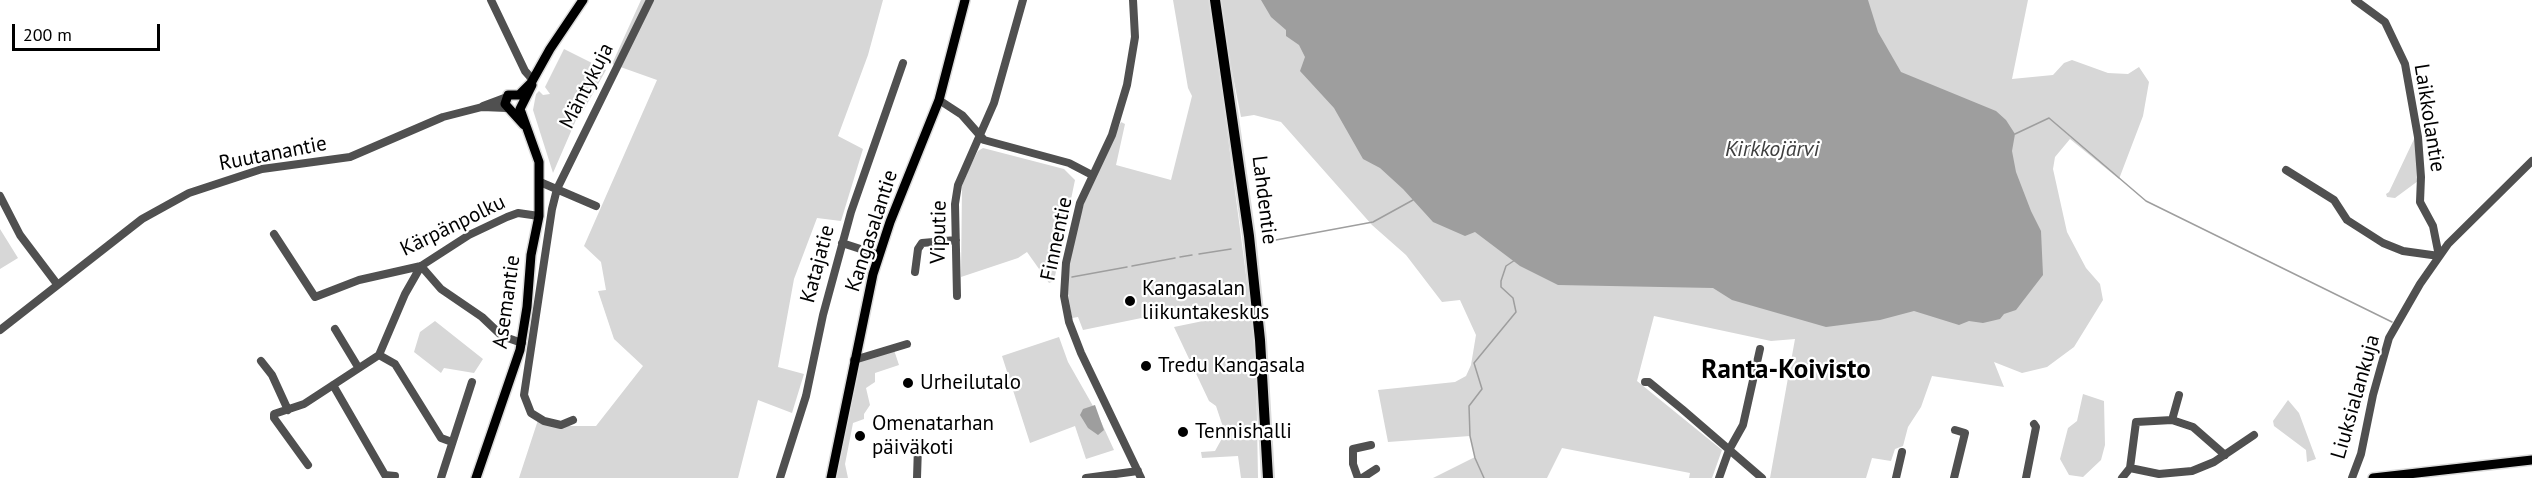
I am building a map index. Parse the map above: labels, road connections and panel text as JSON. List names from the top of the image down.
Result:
{
  "streets": {
    "highway": ["Lahdentie"],
    "main road": ["Kangasalantie", "Asemantie"],
    "street": [
      "Mäntykuja",
      "Laikkolantie",
      "Ruutanantie",
      "Kärpänpolku",
      "Viputie",
      "Finnentie",
      "Katajatie",
      "Liuksialankuja"
    ]
  },
  "crossings": [
    ["Laikkolantie", "Liuksialankuja"],
    ["Ruutanantie", "Asemantie"],
    ["Kärpänpolku", "Asemantie"]
  ],
  "districts": ["Ranta-Koivisto"],
  "water": ["Kirkkojärvi"],
  "places": [
    "Kangasalan liikuntakeskus",
    "Tredu Kangasala",
    "Urheilutalo",
    "Tennishalli",
    "Omenatarhan päiväkoti"
  ],
  "scale_bar": "200 m"
}
